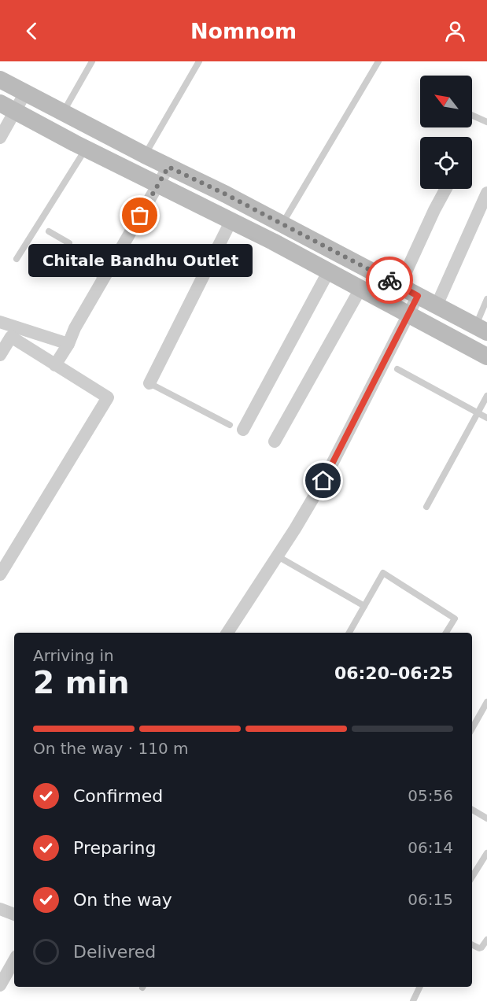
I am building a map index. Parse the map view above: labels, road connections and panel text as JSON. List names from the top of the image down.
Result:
{
  "places": ["Chitale Bandhu Outlet"],
  "north": "top left",
  "page": {
    "header": "Nomnom",
    "bubble": "Chitale Bandhu Outlet",
    "heading": ["2 min", "Arriving in", "06:20–06:25"],
    "bar": "On the way · 110 m",
    "list": [
      ["Confirmed", "05:56"],
      ["Preparing", "06:14"],
      ["On the way", "06:15"],
      "Delivered"
    ]
  }
}
